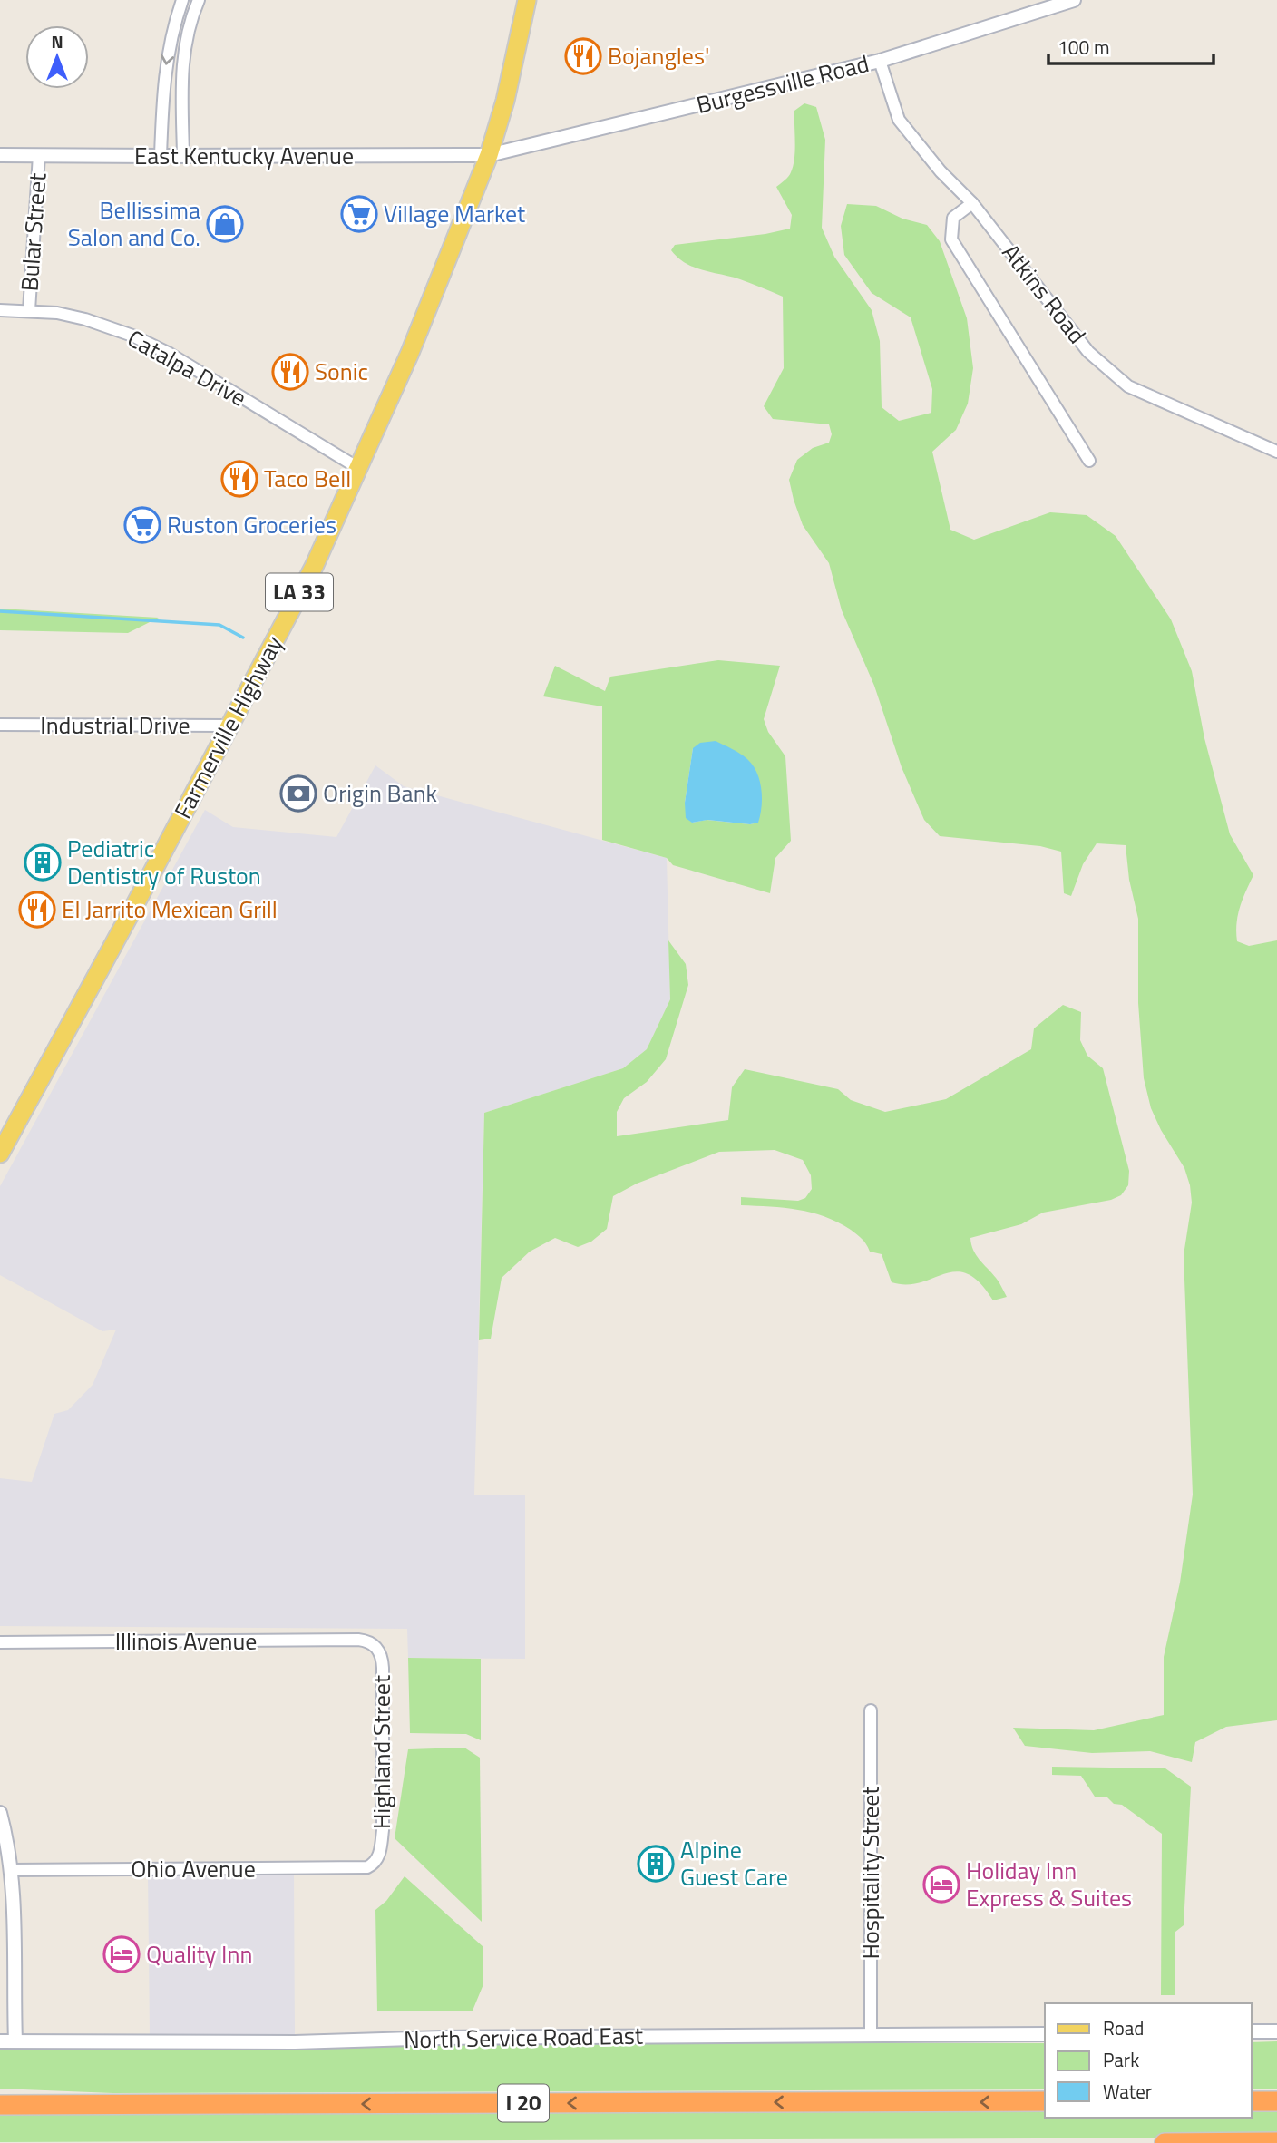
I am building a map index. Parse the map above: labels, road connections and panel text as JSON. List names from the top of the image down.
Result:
{
  "streets": {
    "highway": ["I 20"],
    "main road": ["LA 33", "Farmerville Highway"],
    "street": [
      "Burgessville Road",
      "East Kentucky Avenue",
      "Bular Street",
      "Atkins Road",
      "Catalpa Drive",
      "Industrial Drive",
      "Illinois Avenue",
      "Highland Street",
      "Ohio Avenue",
      "Hospitality Street",
      "North Service Road East"
    ]
  },
  "crossings": [
    ["Burgessville Road", "East Kentucky Avenue"],
    ["Burgessville Road", "Atkins Road"],
    ["Burgessville Road", "Farmerville Highway"],
    ["East Kentucky Avenue", "Bular Street"],
    ["East Kentucky Avenue", "Farmerville Highway"],
    ["Bular Street", "Catalpa Drive"],
    ["Catalpa Drive", "Farmerville Highway"],
    ["Industrial Drive", "Farmerville Highway"],
    ["Illinois Avenue", "Highland Street"],
    ["Highland Street", "Ohio Avenue"],
    ["Hospitality Street", "North Service Road East"]
  ],
  "places": {
    "restaurant": [
      "Bojangles'",
      "Sonic",
      "Taco Bell",
      "El Jarrito Mexican Grill"
    ],
    "supermarket": ["Village Market", "Ruston Groceries"],
    "shop": ["Bellissima Salon and Co."],
    "bank": ["Origin Bank"],
    "building": ["Pediatric Dentistry of Ruston", "Alpine Guest Care"],
    "hotel": ["Holiday Inn Express & Suites", "Quality Inn"]
  },
  "legend": ["Road", "Park", "Water"],
  "scale_bar": "100 m",
  "north": "top"
}
